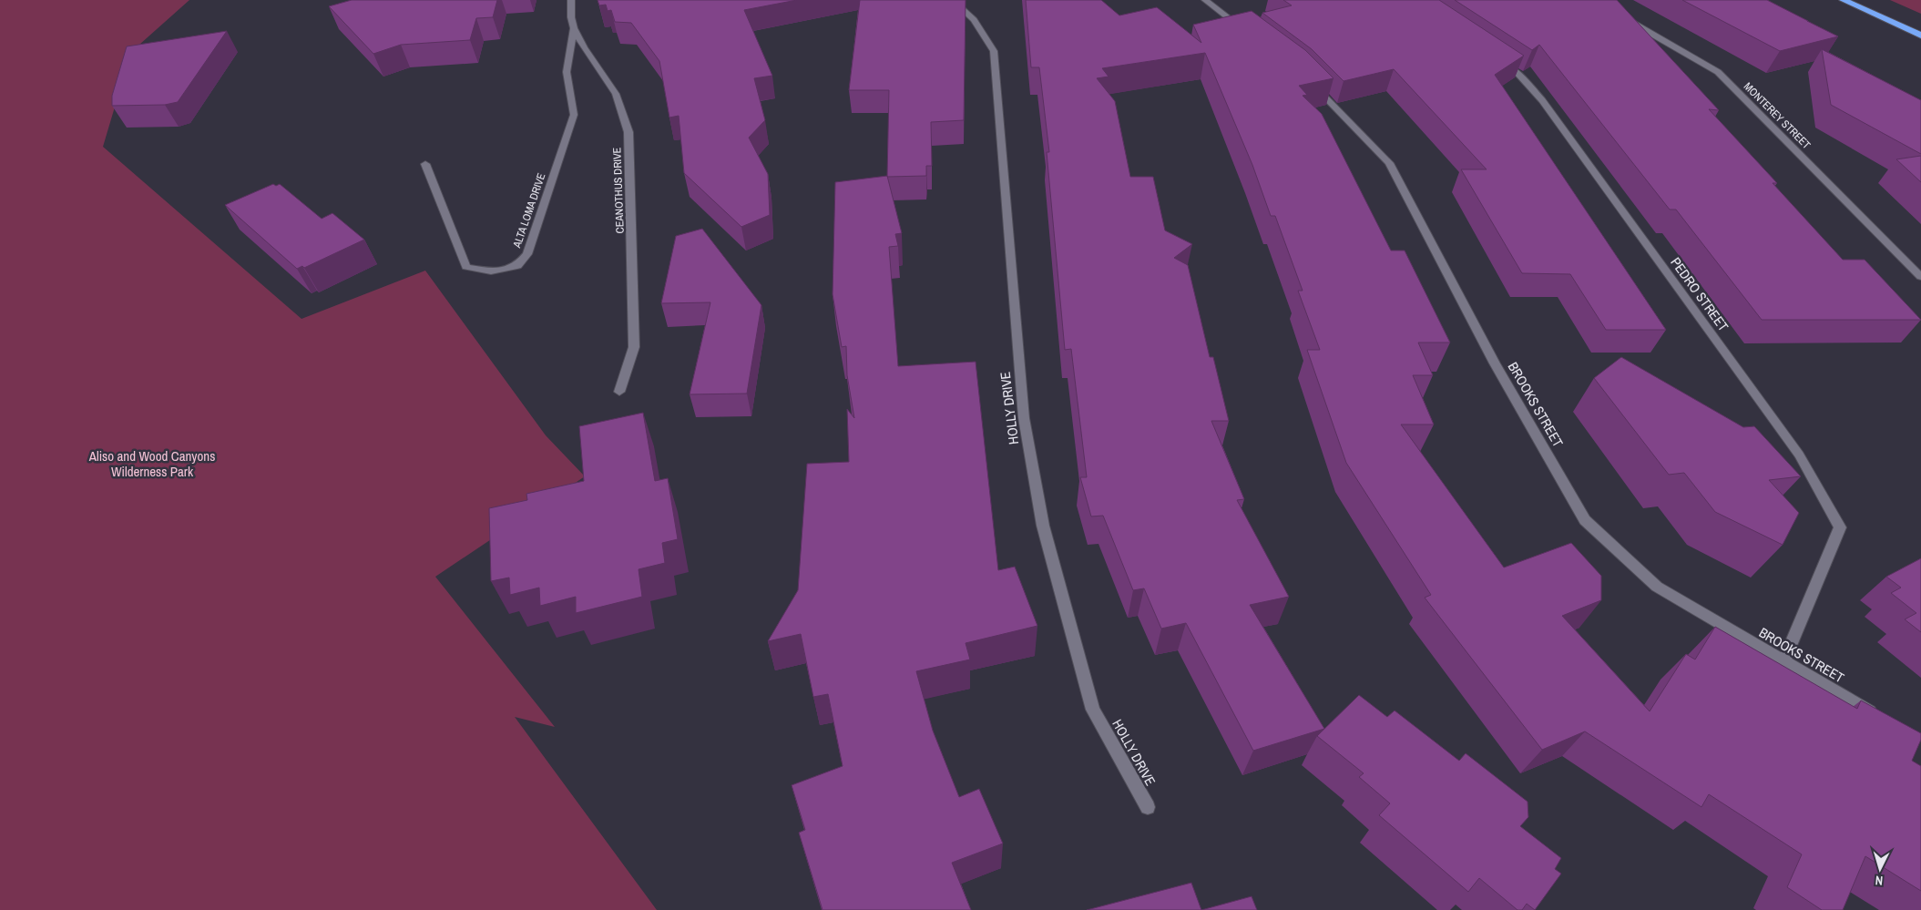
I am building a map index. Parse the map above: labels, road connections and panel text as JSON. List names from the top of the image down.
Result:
{
  "streets": {
    "street": [
      "MONTEREY STREET",
      "CEANOTHUS DRIVE",
      "ALTA LOMA DRIVE",
      "PEDRO STREET",
      "BROOKS STREET",
      "HOLLY DRIVE"
    ]
  },
  "crossings": [
    ["CEANOTHUS DRIVE", "ALTA LOMA DRIVE"],
    ["PEDRO STREET", "BROOKS STREET"]
  ],
  "parks": ["Aliso and Wood Canyons Wilderness Park"],
  "north": "bottom"
}
